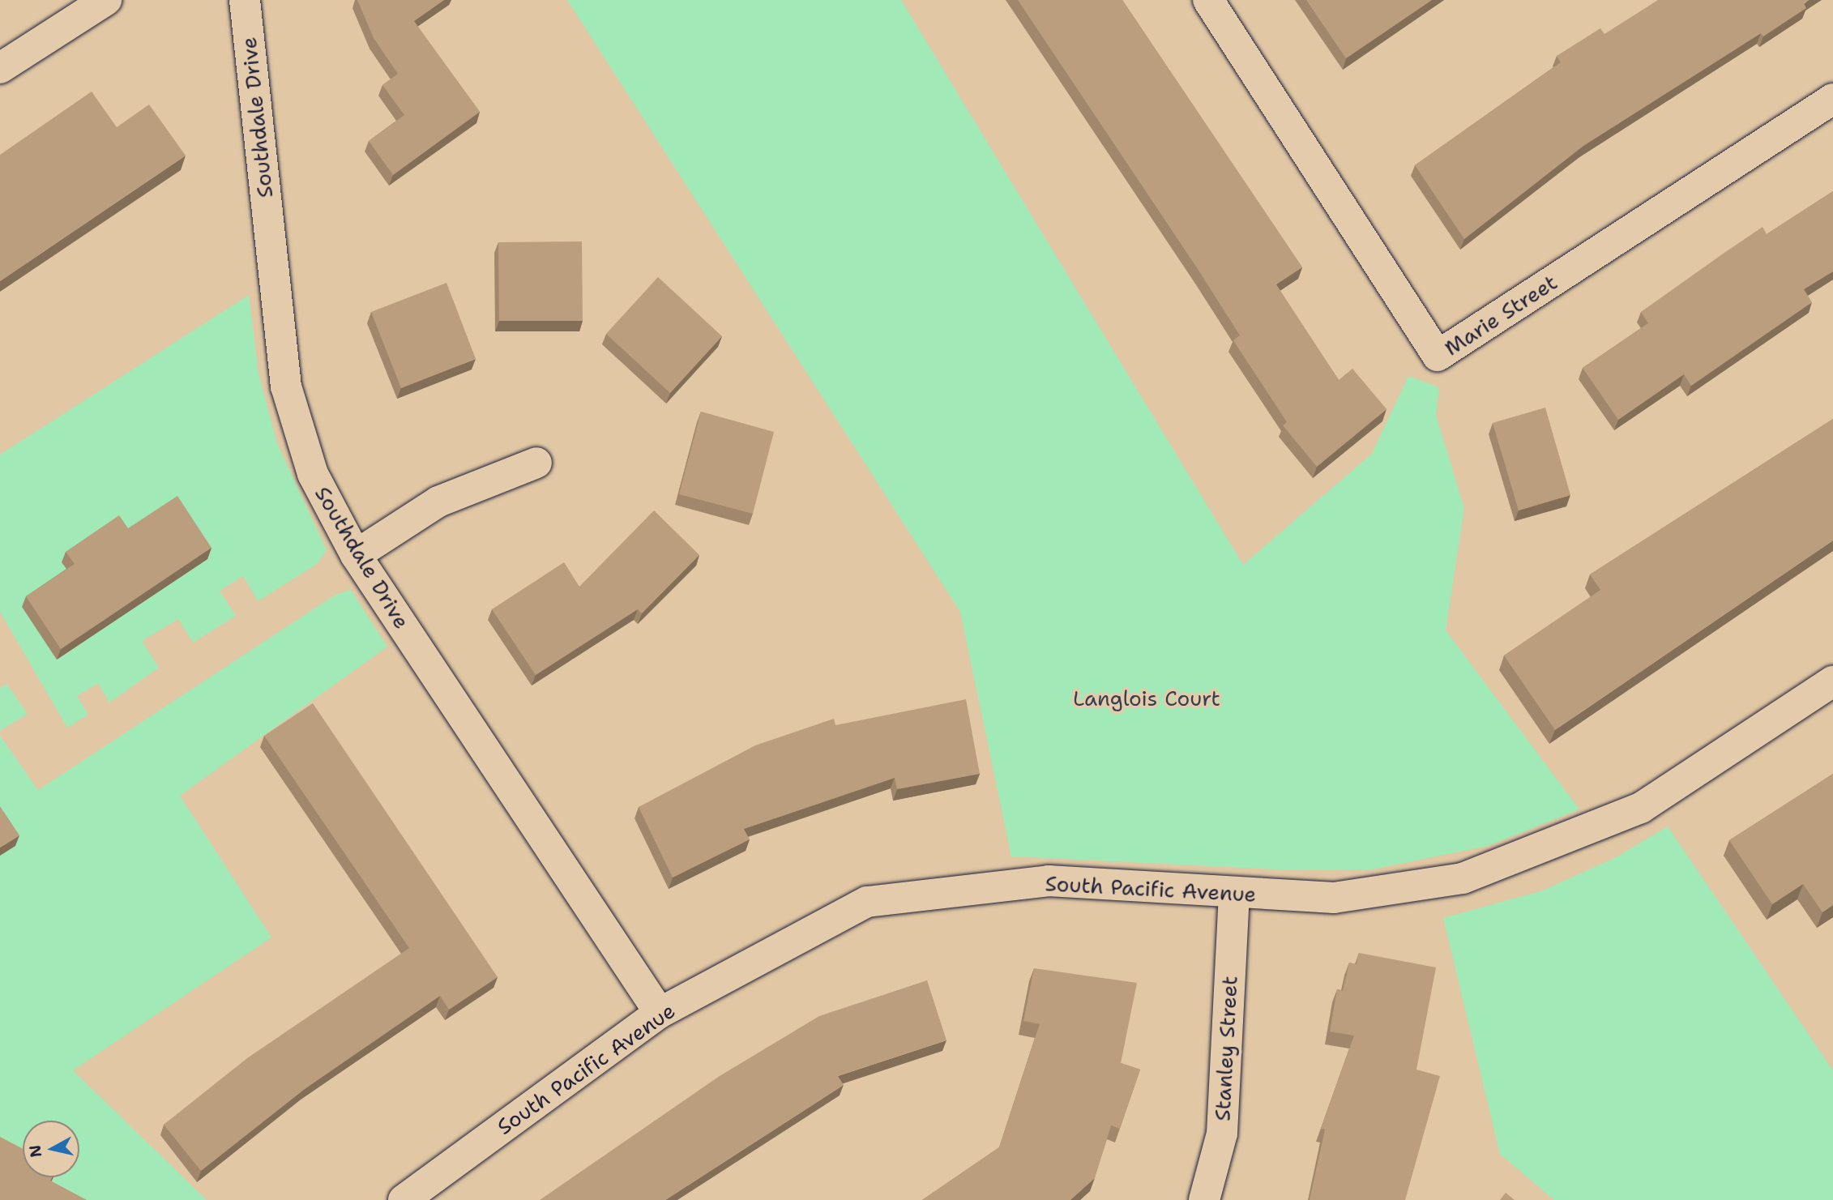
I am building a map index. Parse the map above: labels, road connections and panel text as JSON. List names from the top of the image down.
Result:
{
  "streets": {
    "street": [
      "Southdale Drive",
      "Marie Street",
      "South Pacific Avenue",
      "Stanley Street"
    ]
  },
  "crossings": [
    ["Southdale Drive", "South Pacific Avenue"],
    ["South Pacific Avenue", "Stanley Street"]
  ],
  "parks": ["Langlois Court"],
  "north": "left"
}
